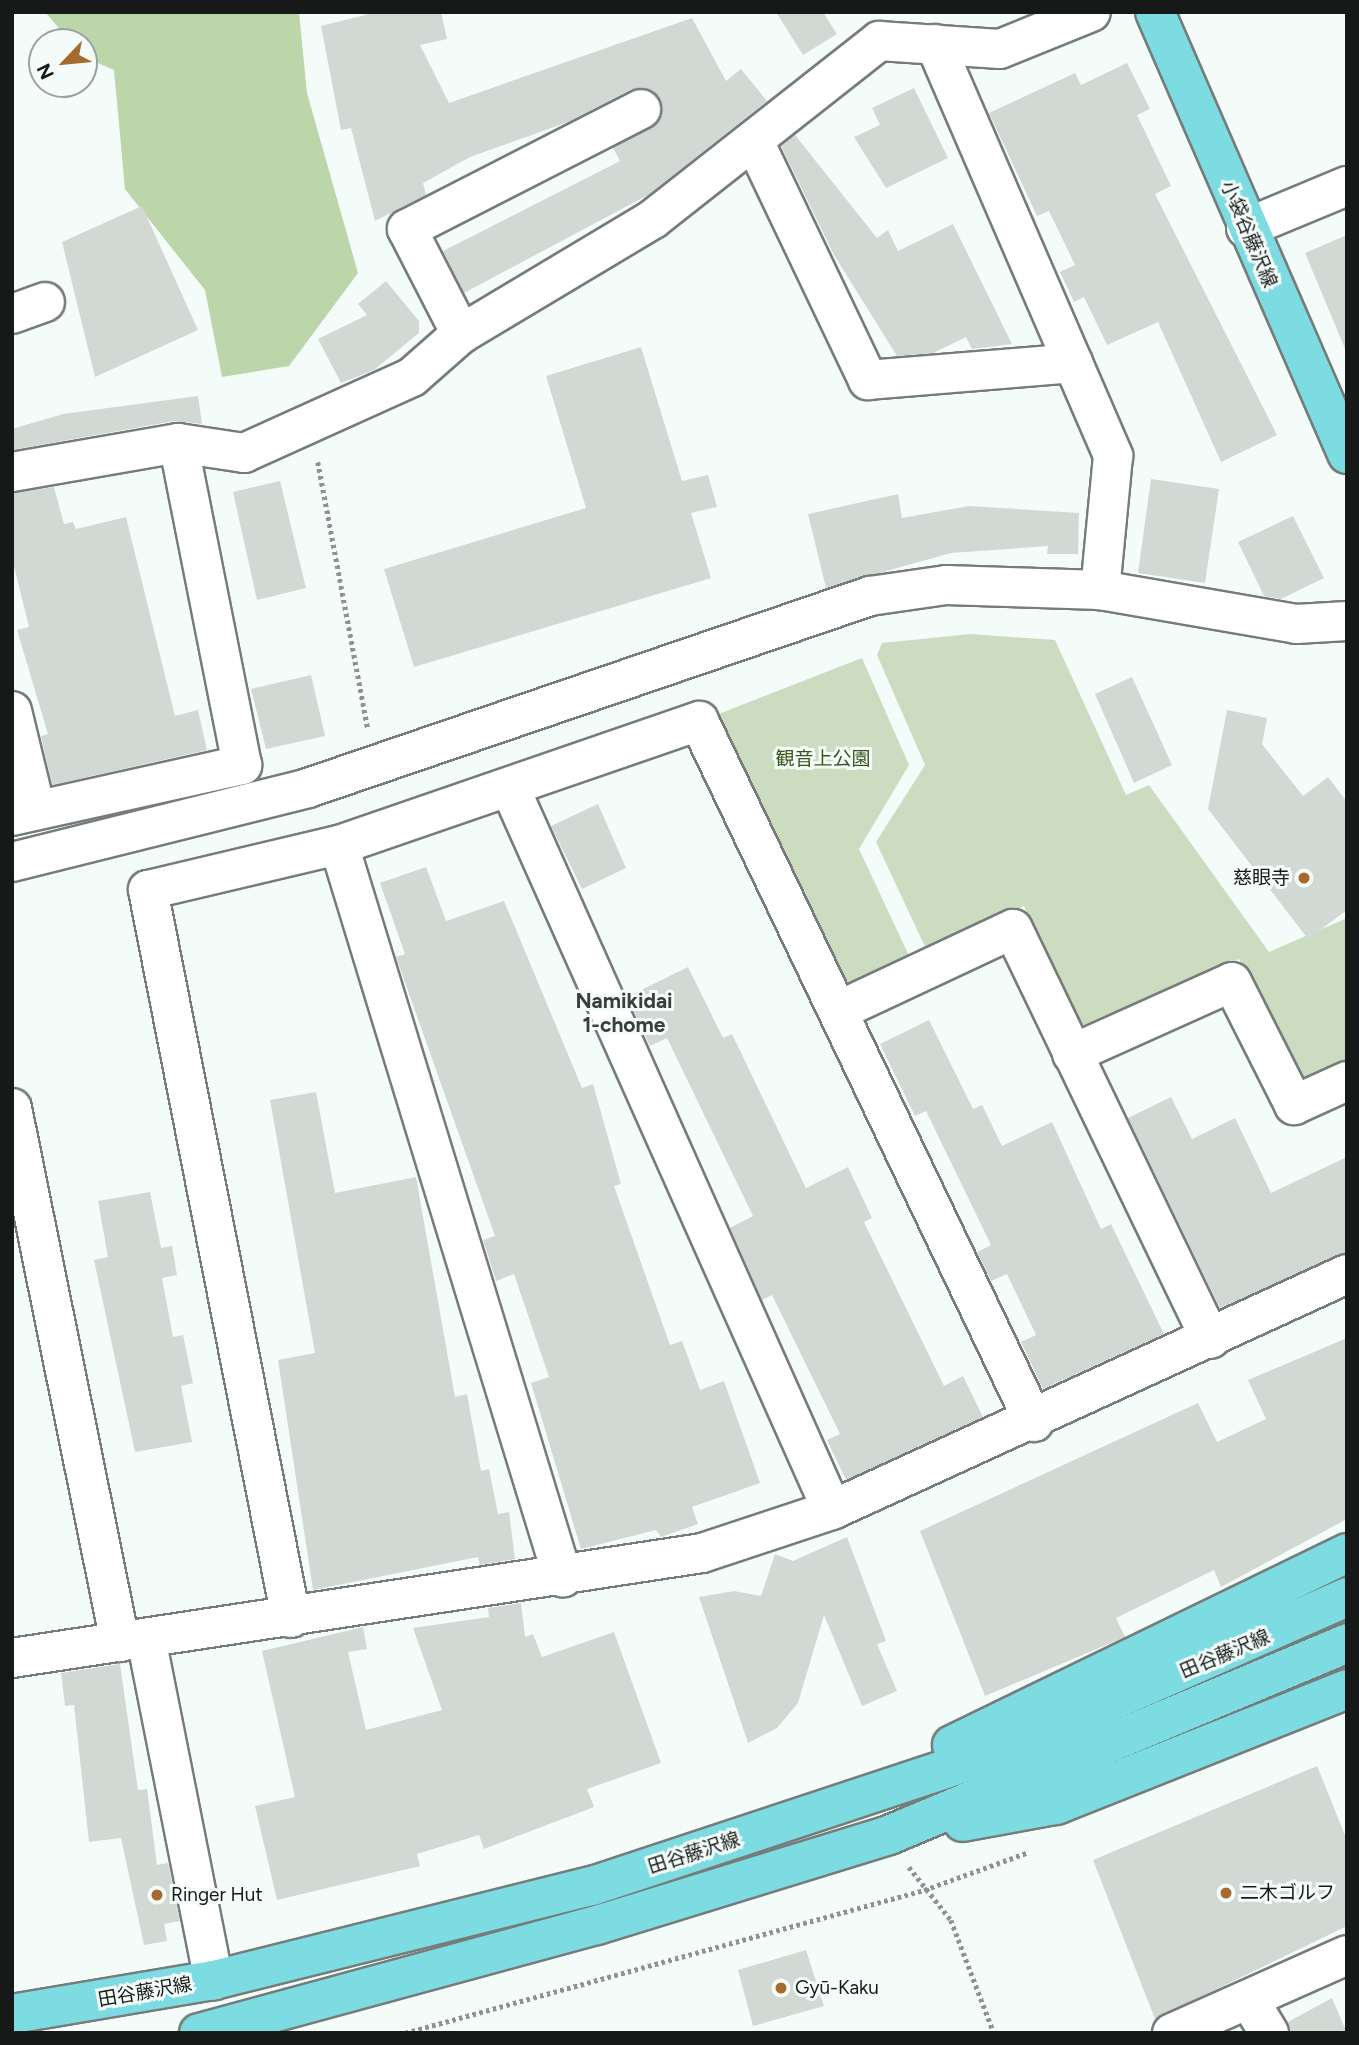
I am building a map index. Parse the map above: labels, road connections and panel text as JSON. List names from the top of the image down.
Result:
{
  "streets": {
    "main road": ["小袋谷藤沢線", "田谷藤沢線"]
  },
  "districts": ["Namikidai 1-chome"],
  "parks": ["観音上公園"],
  "places": [
    "慈眼寺",
    "二木ゴルフ",
    "Ringer Hut",
    "Gyū-Kaku"
  ],
  "north": "bottom left"
}
